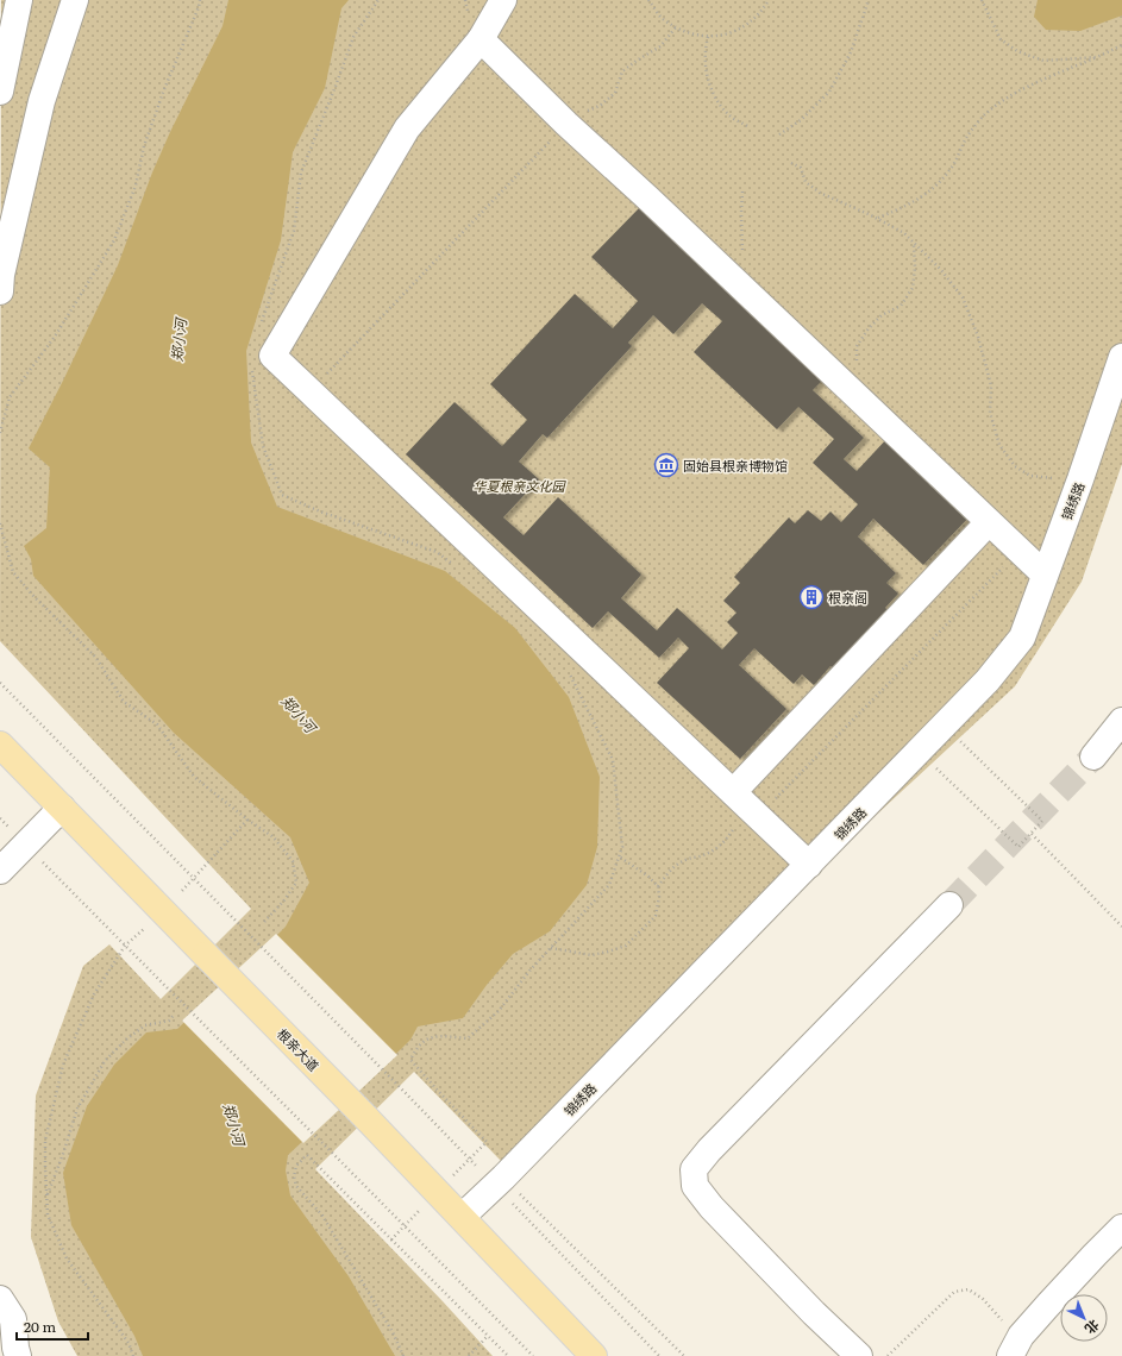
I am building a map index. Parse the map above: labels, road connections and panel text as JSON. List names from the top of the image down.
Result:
{
  "streets": {
    "main road": ["根亲大道"],
    "street": ["锦绣路"]
  },
  "crossings": [
    ["锦绣路", "根亲大道"]
  ],
  "water": ["郑小河"],
  "parks": ["华夏根亲文化园"],
  "places": {
    "museum": ["固始县根亲博物馆"],
    "building": ["根亲阁"]
  },
  "scale_bar": "20 m",
  "north": "bottom right"
}
